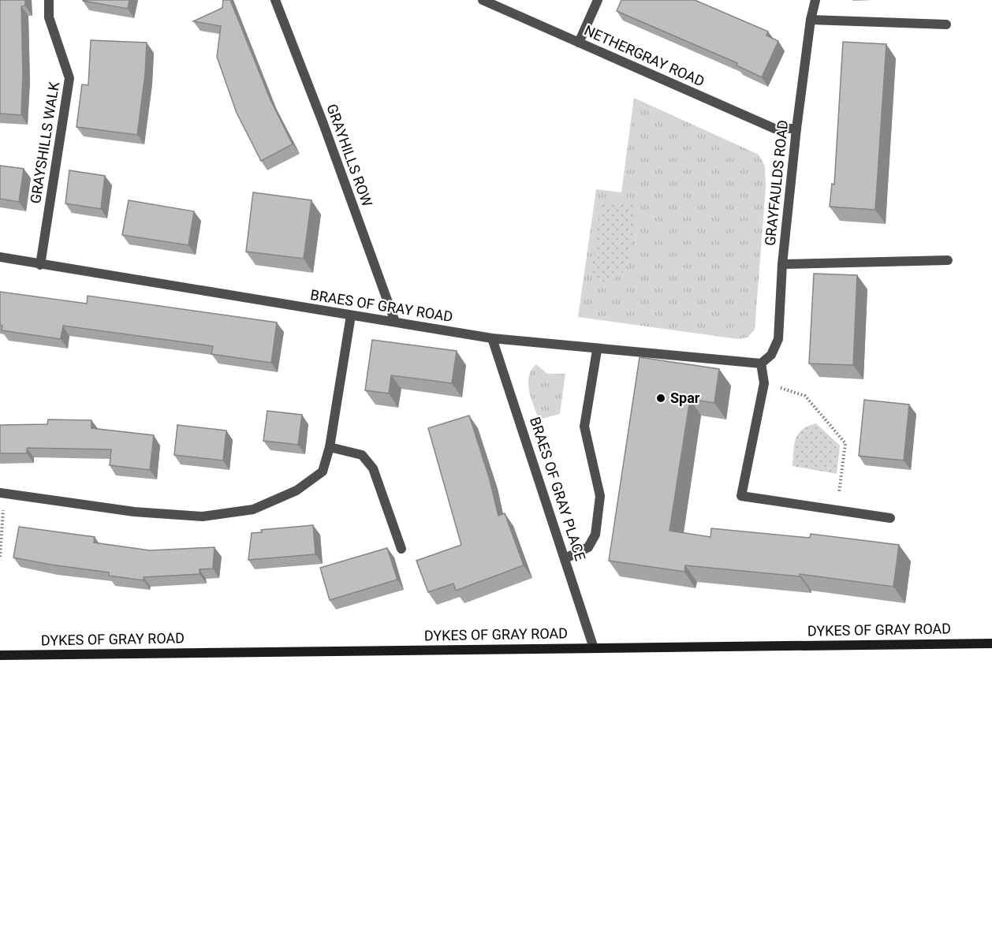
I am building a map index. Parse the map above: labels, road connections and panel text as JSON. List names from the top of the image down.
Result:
{
  "streets": {
    "street": [
      "NETHERGRAY ROAD",
      "GRAYSHILLS WALK",
      "GRAYHILLS ROW",
      "GRAYFAULDS ROAD",
      "BRAES OF GRAY ROAD",
      "BRAES OF GRAY PLACE",
      "DYKES OF GRAY ROAD"
    ]
  },
  "crossings": [
    ["NETHERGRAY ROAD", "GRAYFAULDS ROAD"],
    ["GRAYSHILLS WALK", "BRAES OF GRAY ROAD"],
    ["GRAYHILLS ROW", "BRAES OF GRAY ROAD"],
    ["GRAYFAULDS ROAD", "BRAES OF GRAY ROAD"],
    ["BRAES OF GRAY ROAD", "BRAES OF GRAY PLACE"],
    ["BRAES OF GRAY PLACE", "DYKES OF GRAY ROAD"]
  ],
  "places": ["Spar"]
}
